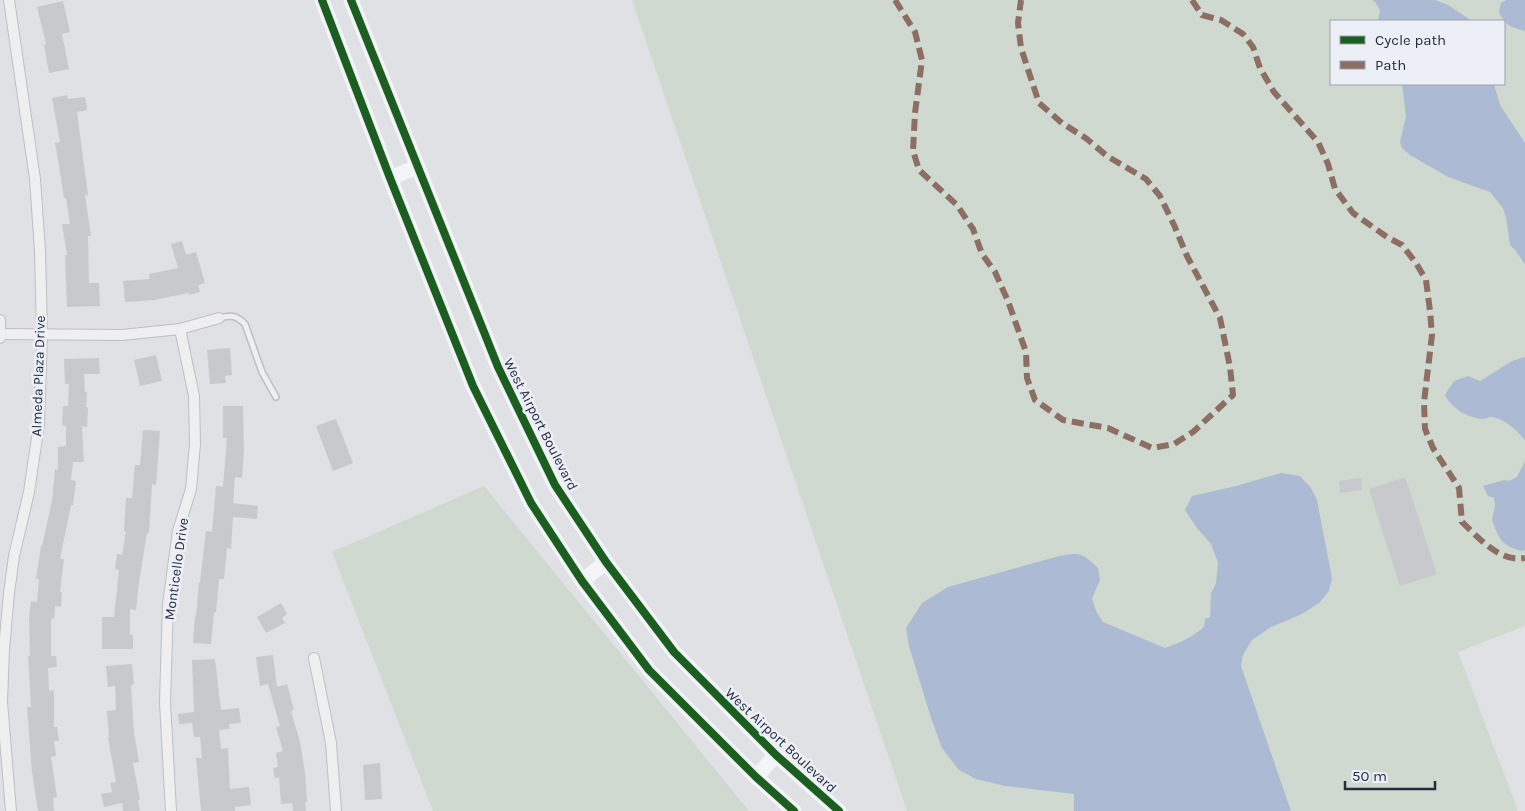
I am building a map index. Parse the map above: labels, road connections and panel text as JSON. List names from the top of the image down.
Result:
{
  "streets": {
    "main road": ["West Airport Boulevard"],
    "street": ["Almeda Plaza Drive", "Monticello Drive"]
  },
  "legend": ["Cycle path", "Path"],
  "scale_bar": "50 m"
}
